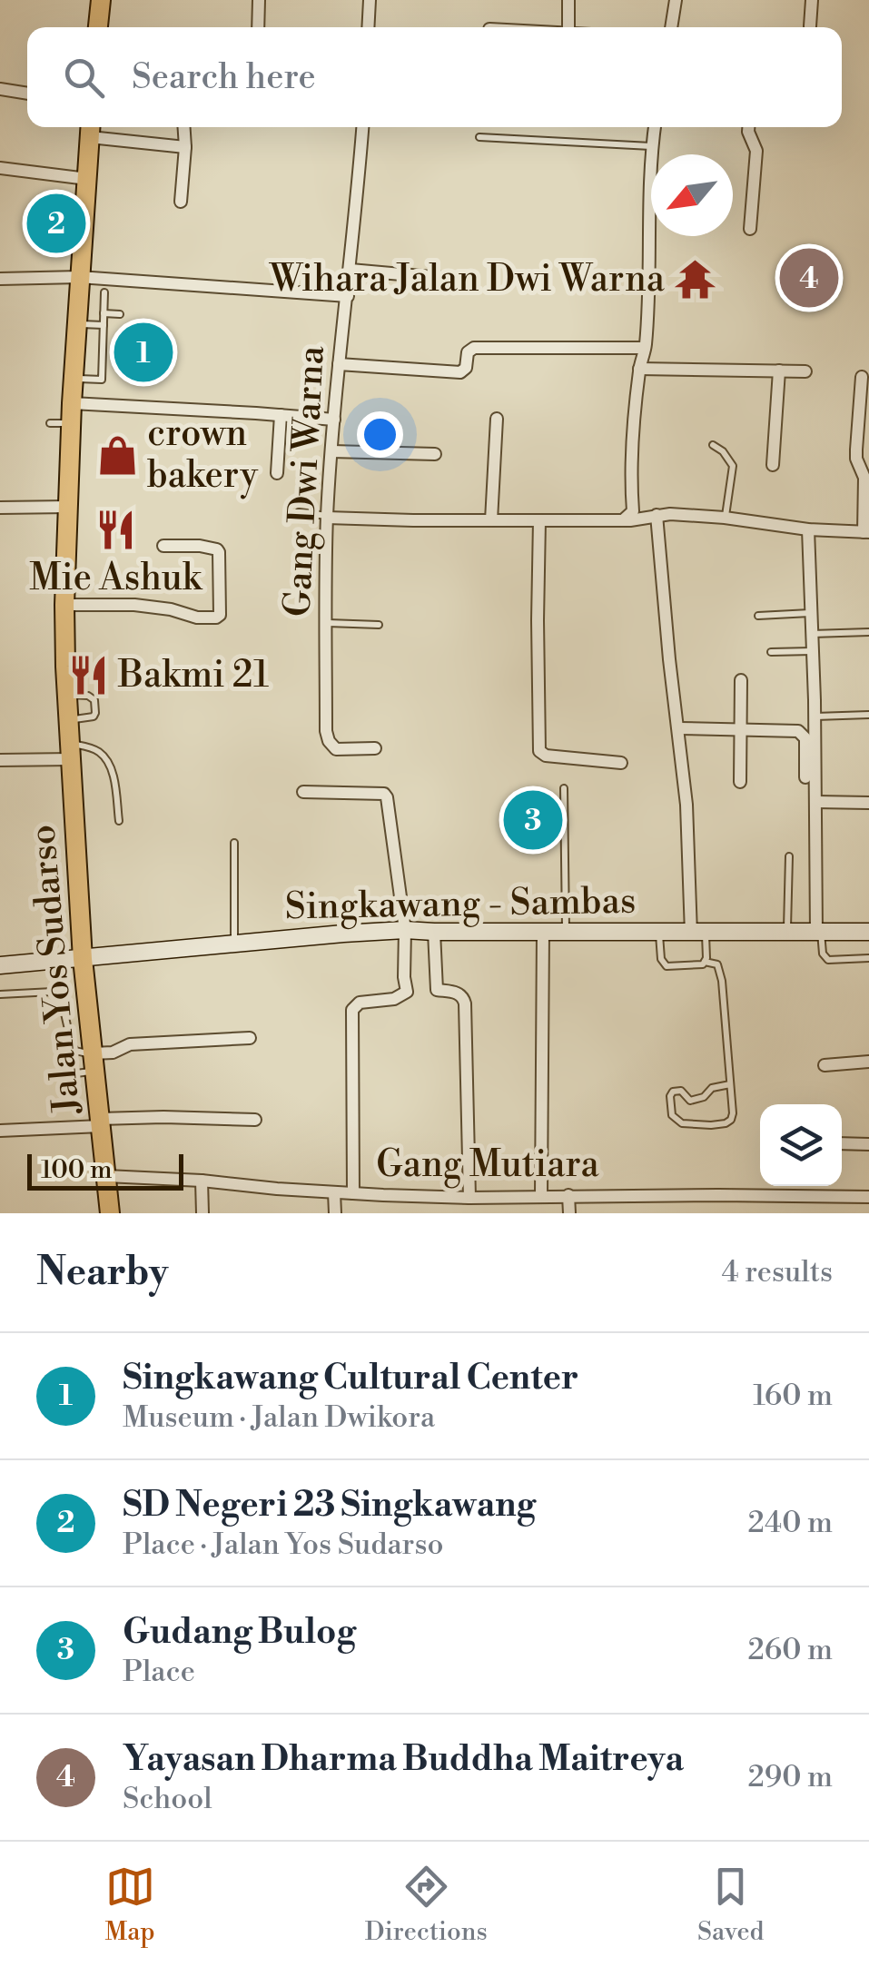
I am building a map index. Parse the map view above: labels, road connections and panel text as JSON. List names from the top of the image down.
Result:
{
  "streets": {
    "main road": ["Jalan Yos Sudarso"],
    "street": ["Gang Dwi Warna", "Singkawang - Sambas", "Gang Mutiara"]
  },
  "crossings": [
    ["Singkawang - Sambas", "Jalan Yos Sudarso"],
    ["Jalan Yos Sudarso", "Gang Mutiara"]
  ],
  "places": {
    "temple": ["Wihara Jalan Dwi Warna"],
    "shop": ["crown bakery"],
    "restaurant": ["Mie Ashuk", "Bakmi 21"]
  },
  "scale_bar": "100 m",
  "north": "bottom left",
  "page": {
    "search": "Search here",
    "pins": [
      "2",
      "4",
      "1",
      "3"
    ],
    "scale": "100 m",
    "heading": ["Nearby", "4 results"],
    "list": [
      {
        "mark": "1",
        "name": "Singkawang Cultural Center",
        "note": "Museum · Jalan Dwikora",
        "value": "160 m"
      },
      {
        "mark": "2",
        "name": "SD Negeri 23 Singkawang",
        "note": "Place · Jalan Yos Sudarso",
        "value": "240 m"
      },
      {
        "mark": "3",
        "name": "Gudang Bulog",
        "note": "Place",
        "value": "260 m"
      },
      {
        "mark": "4",
        "name": "Yayasan Dharma Buddha Maitreya",
        "note": "School",
        "value": "290 m"
      }
    ],
    "nav": ["Map", "Directions", "Saved"]
  }
}
